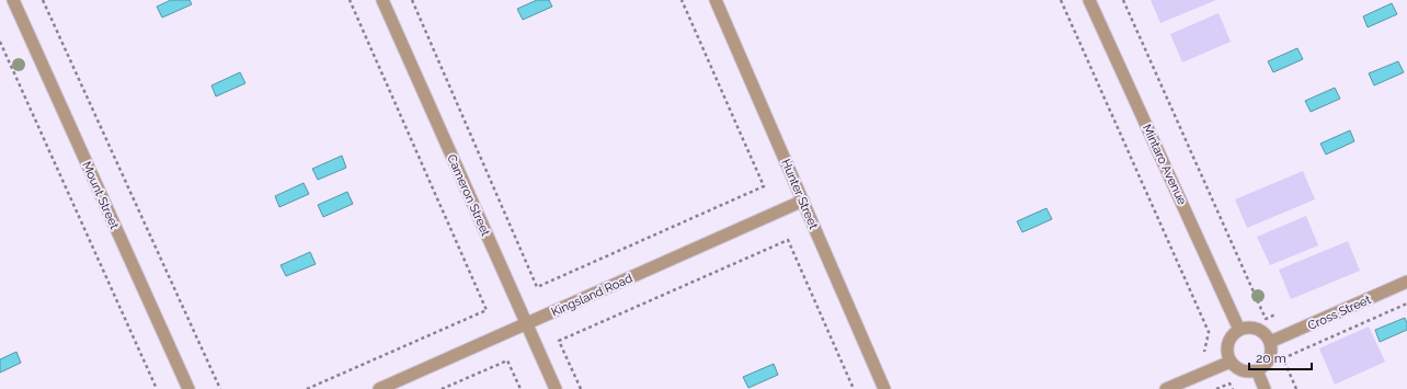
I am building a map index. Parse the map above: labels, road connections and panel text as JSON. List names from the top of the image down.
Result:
{
  "streets": {
    "street": [
      "Mintaro Avenue",
      "Hunter Street",
      "Mount Street",
      "Cameron Street",
      "Kingsland Road",
      "Cross Street"
    ]
  },
  "crossings": [
    ["Mintaro Avenue", "Cross Street"],
    ["Hunter Street", "Kingsland Road"],
    ["Cameron Street", "Kingsland Road"]
  ],
  "scale_bar": "20 m"
}
